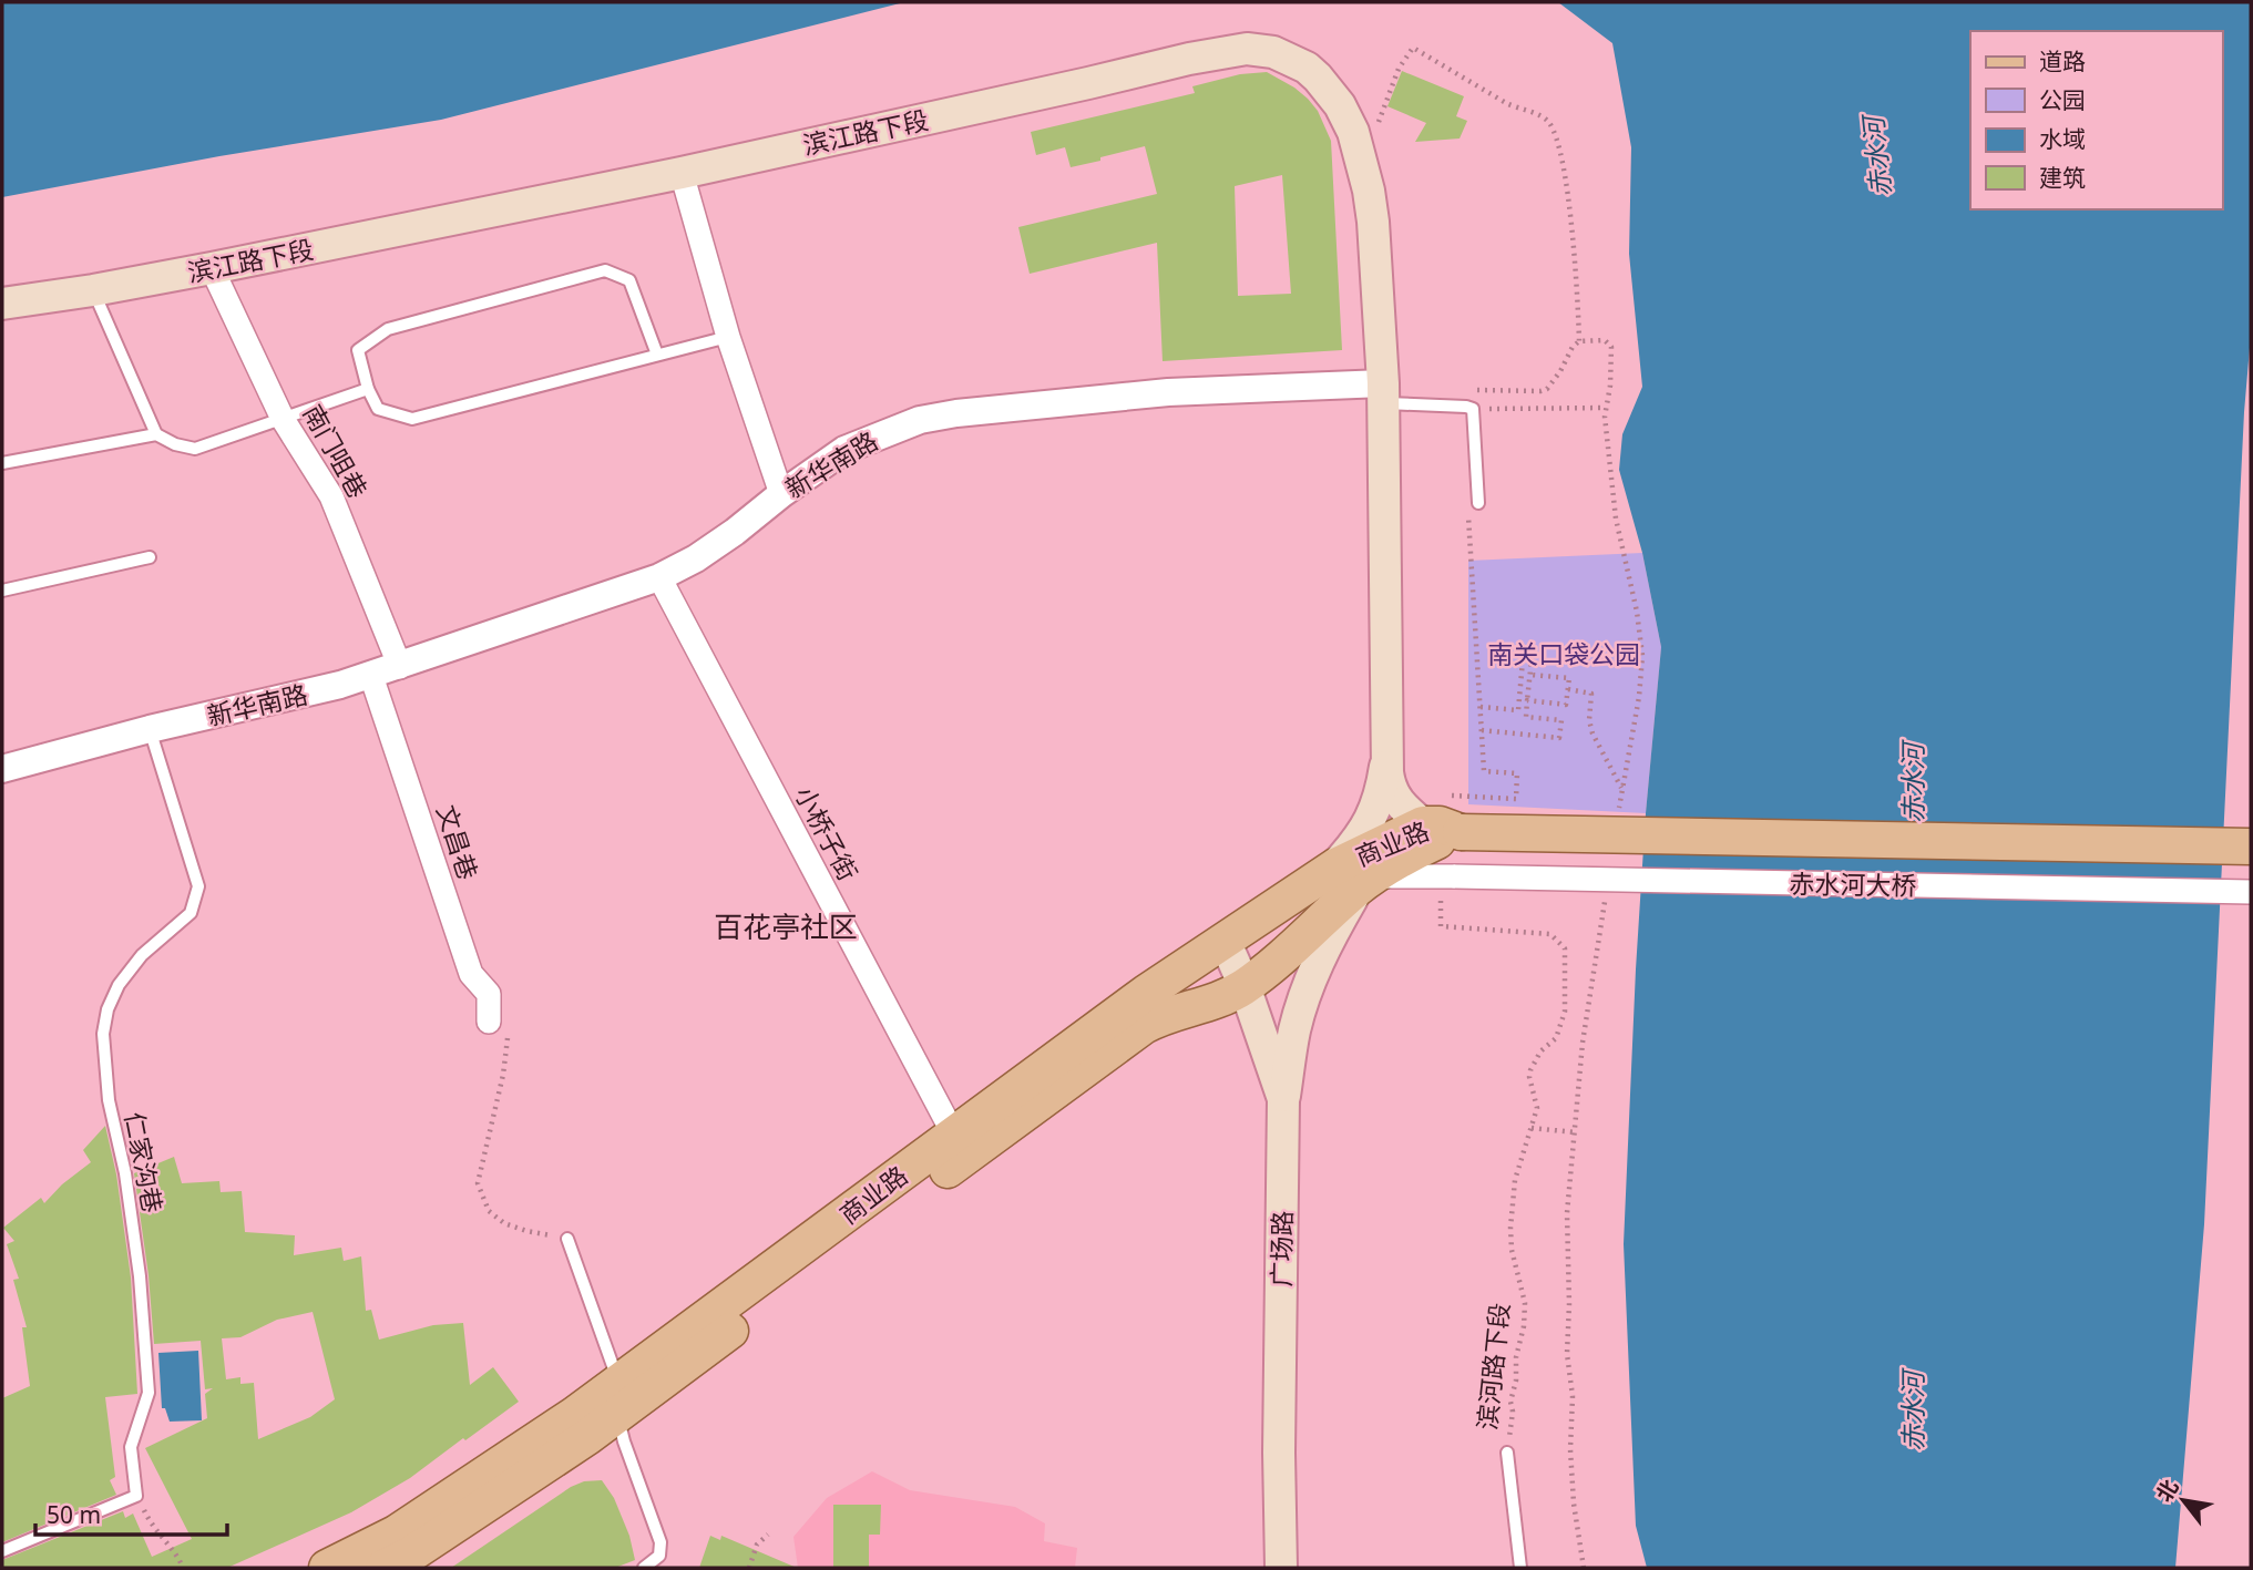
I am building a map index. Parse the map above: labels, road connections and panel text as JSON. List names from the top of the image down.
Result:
{
  "streets": {
    "main road": [
      "滨江路下段",
      "商业路",
      "赤水河大桥",
      "广场路"
    ],
    "street": [
      "南门咀巷",
      "新华南路",
      "小桥子街",
      "文昌巷"
    ],
    "lane": ["仁家沟巷", "滨河路下段"]
  },
  "crossings": [
    ["滨江路下段", "南门咀巷"],
    ["滨江路下段", "新华南路"],
    ["南门咀巷", "新华南路"],
    ["新华南路", "小桥子街"],
    ["新华南路", "文昌巷"],
    ["新华南路", "仁家沟巷"],
    ["小桥子街", "商业路"],
    ["商业路", "赤水河大桥"],
    ["商业路", "广场路"],
    ["赤水河大桥", "滨河路下段"]
  ],
  "districts": ["百花亭社区"],
  "water": ["赤水河"],
  "parks": ["南关口袋公园"],
  "legend": [
    "道路",
    "公园",
    "水域",
    "建筑"
  ],
  "scale_bar": "50 m",
  "north": "top left"
}
